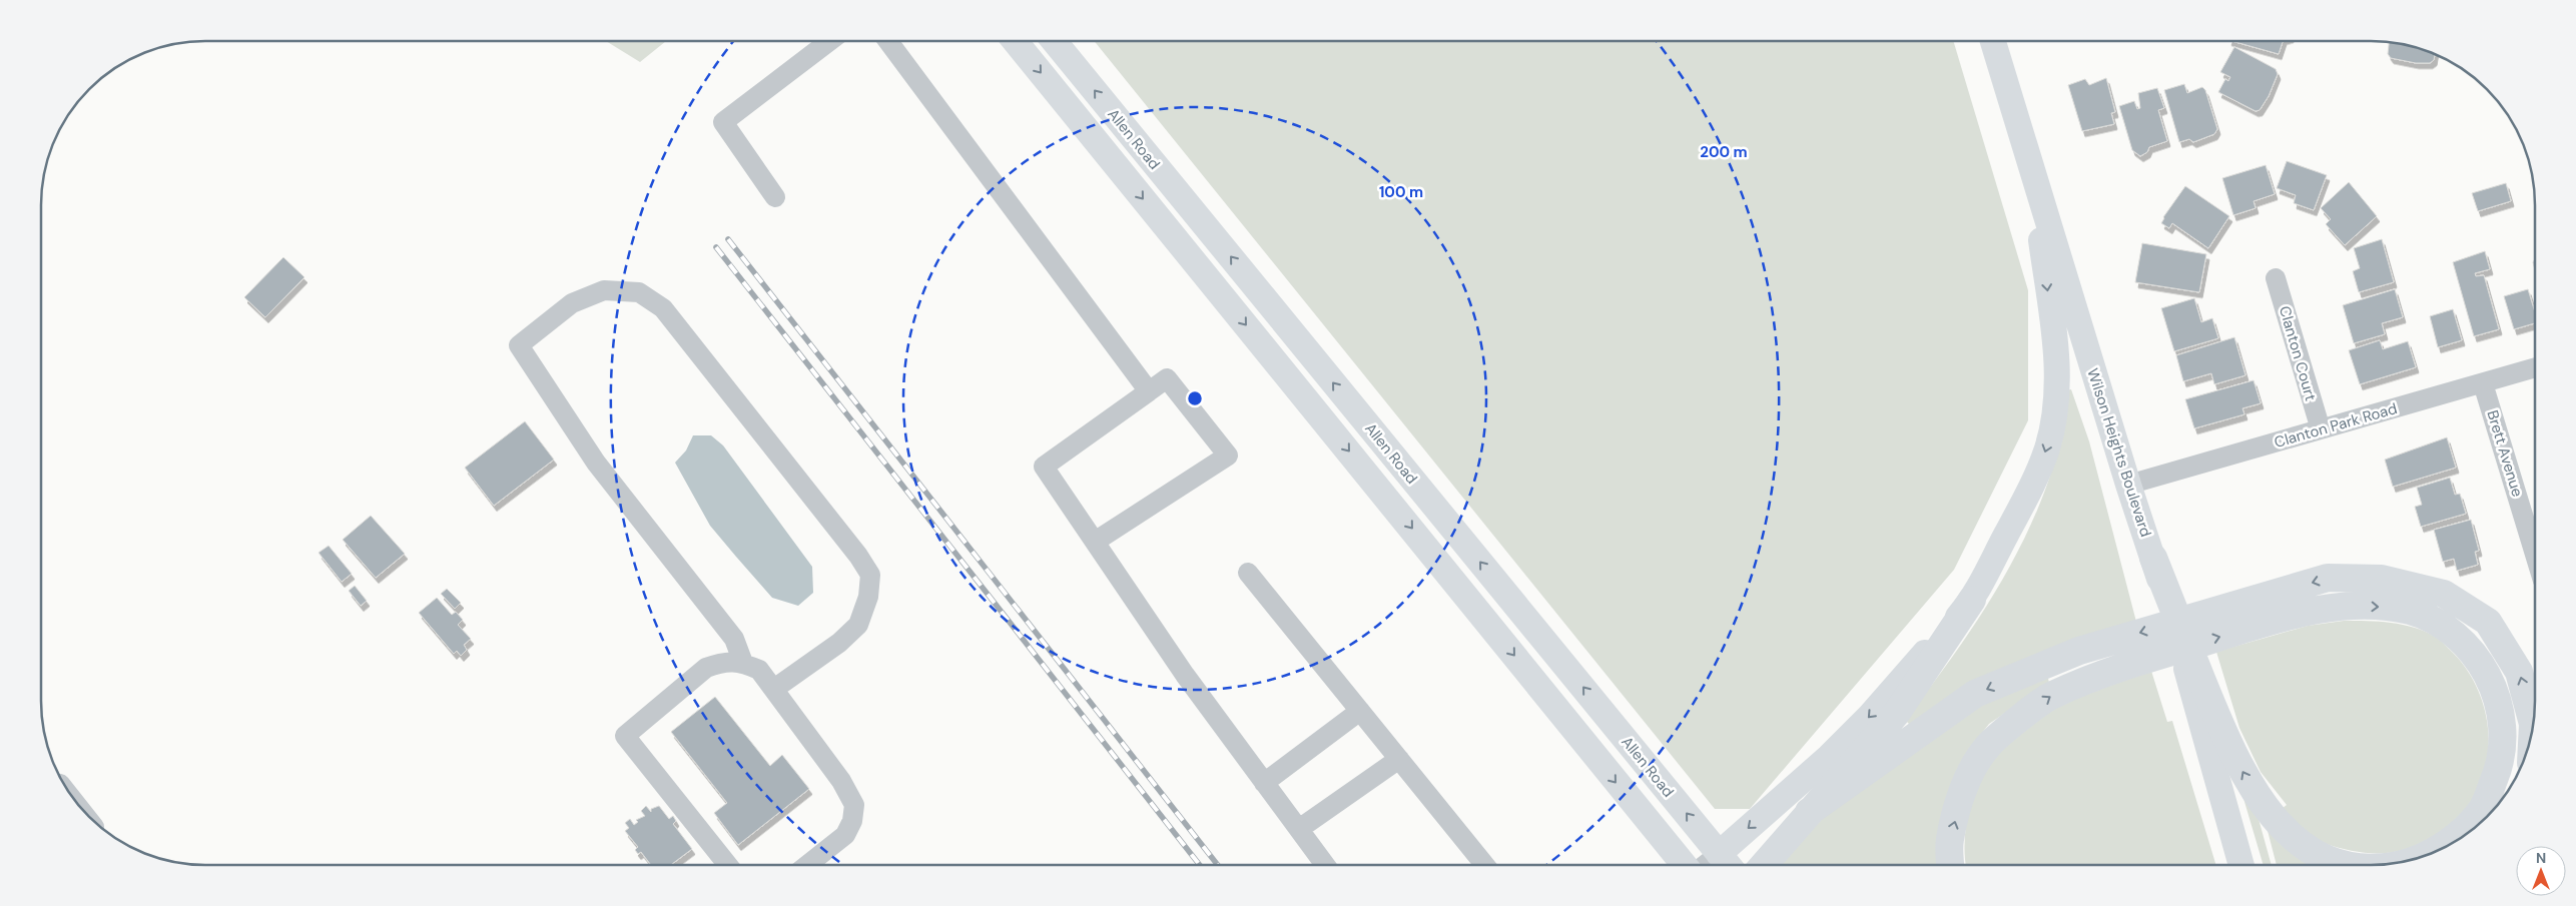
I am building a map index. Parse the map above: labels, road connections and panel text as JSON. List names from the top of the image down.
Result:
{
  "streets": {
    "main road": ["Allen Road", "Wilson Heights Boulevard"],
    "street": ["Clanton Court", "Clanton Park Road", "Brett Avenue"]
  },
  "crossings": [
    ["Clanton Court", "Clanton Park Road"],
    ["Clanton Park Road", "Wilson Heights Boulevard"],
    ["Clanton Park Road", "Brett Avenue"]
  ],
  "north": "top",
  "rings": ["200 m", "100 m"]
}
